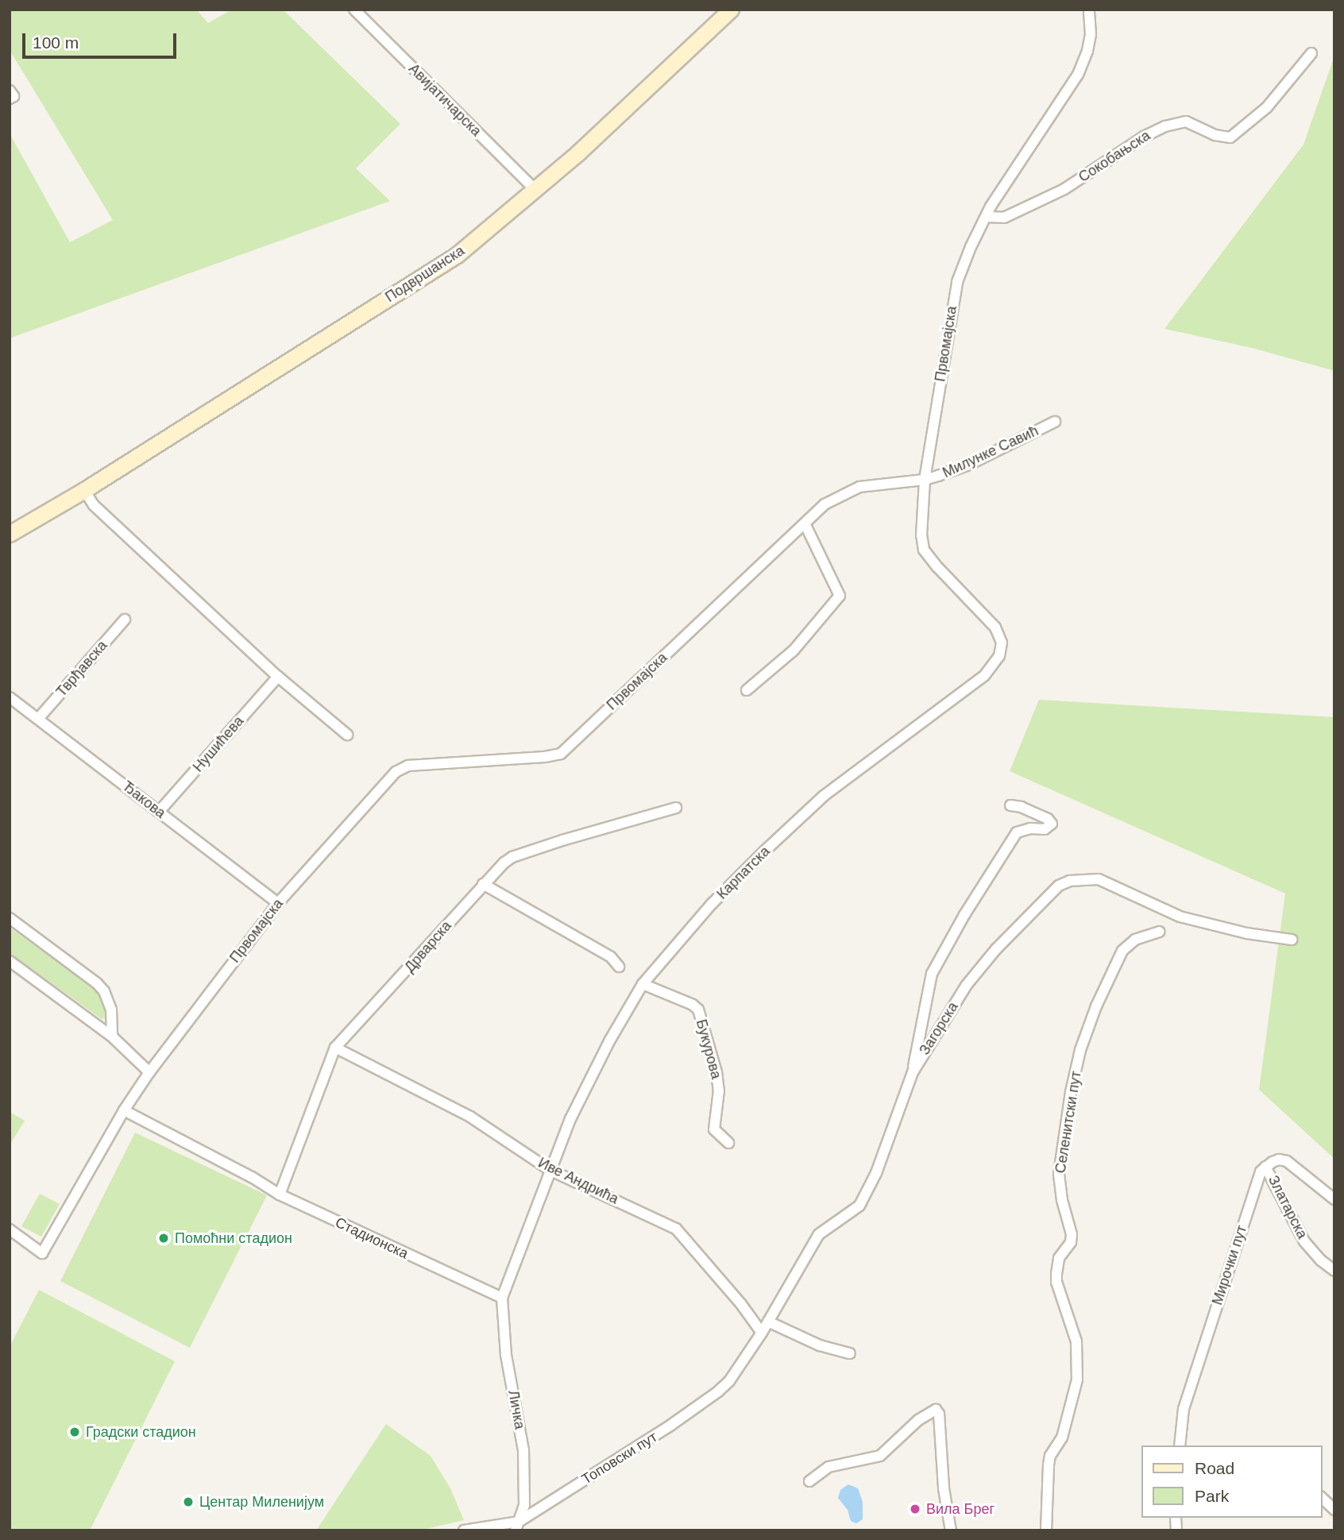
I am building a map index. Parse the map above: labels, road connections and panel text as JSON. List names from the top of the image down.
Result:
{
  "streets": {
    "street": [
      "Авијатичарска",
      "Сокобањска",
      "Подвршанска",
      "Првомајска",
      "Милунке Савић",
      "Тврђавска",
      "Нушићева",
      "Ђакова",
      "Карпатска",
      "Дрварска",
      "Загорска",
      "Букурова",
      "Селенитски пут",
      "Иве Андрића",
      "Златарска",
      "Стадионска",
      "Мирочки пут",
      "Личка",
      "Топовски пут"
    ]
  },
  "crossings": [
    ["Авијатичарска", "Подвршанска"],
    ["Сокобањска", "Првомајска"],
    ["Првомајска", "Милунке Савић"],
    ["Првомајска", "Ђакова"],
    ["Првомајска", "Карпатска"],
    ["Првомајска", "Стадионска"],
    ["Милунке Савић", "Карпатска"],
    ["Тврђавска", "Ђакова"],
    ["Нушићева", "Ђакова"],
    ["Карпатска", "Букурова"],
    ["Карпатска", "Иве Андрића"],
    ["Дрварска", "Иве Андрића"],
    ["Дрварска", "Стадионска"],
    ["Загорска", "Иве Андрића"],
    ["Загорска", "Топовски пут"],
    ["Златарска", "Мирочки пут"],
    ["Стадионска", "Личка"],
    ["Личка", "Топовски пут"]
  ],
  "places": [
    "Помоћни стадион",
    "Градски стадион",
    "Центар Миленијум",
    "Вила Брег"
  ],
  "legend": ["Road", "Park"],
  "scale_bar": "100 m"
}
